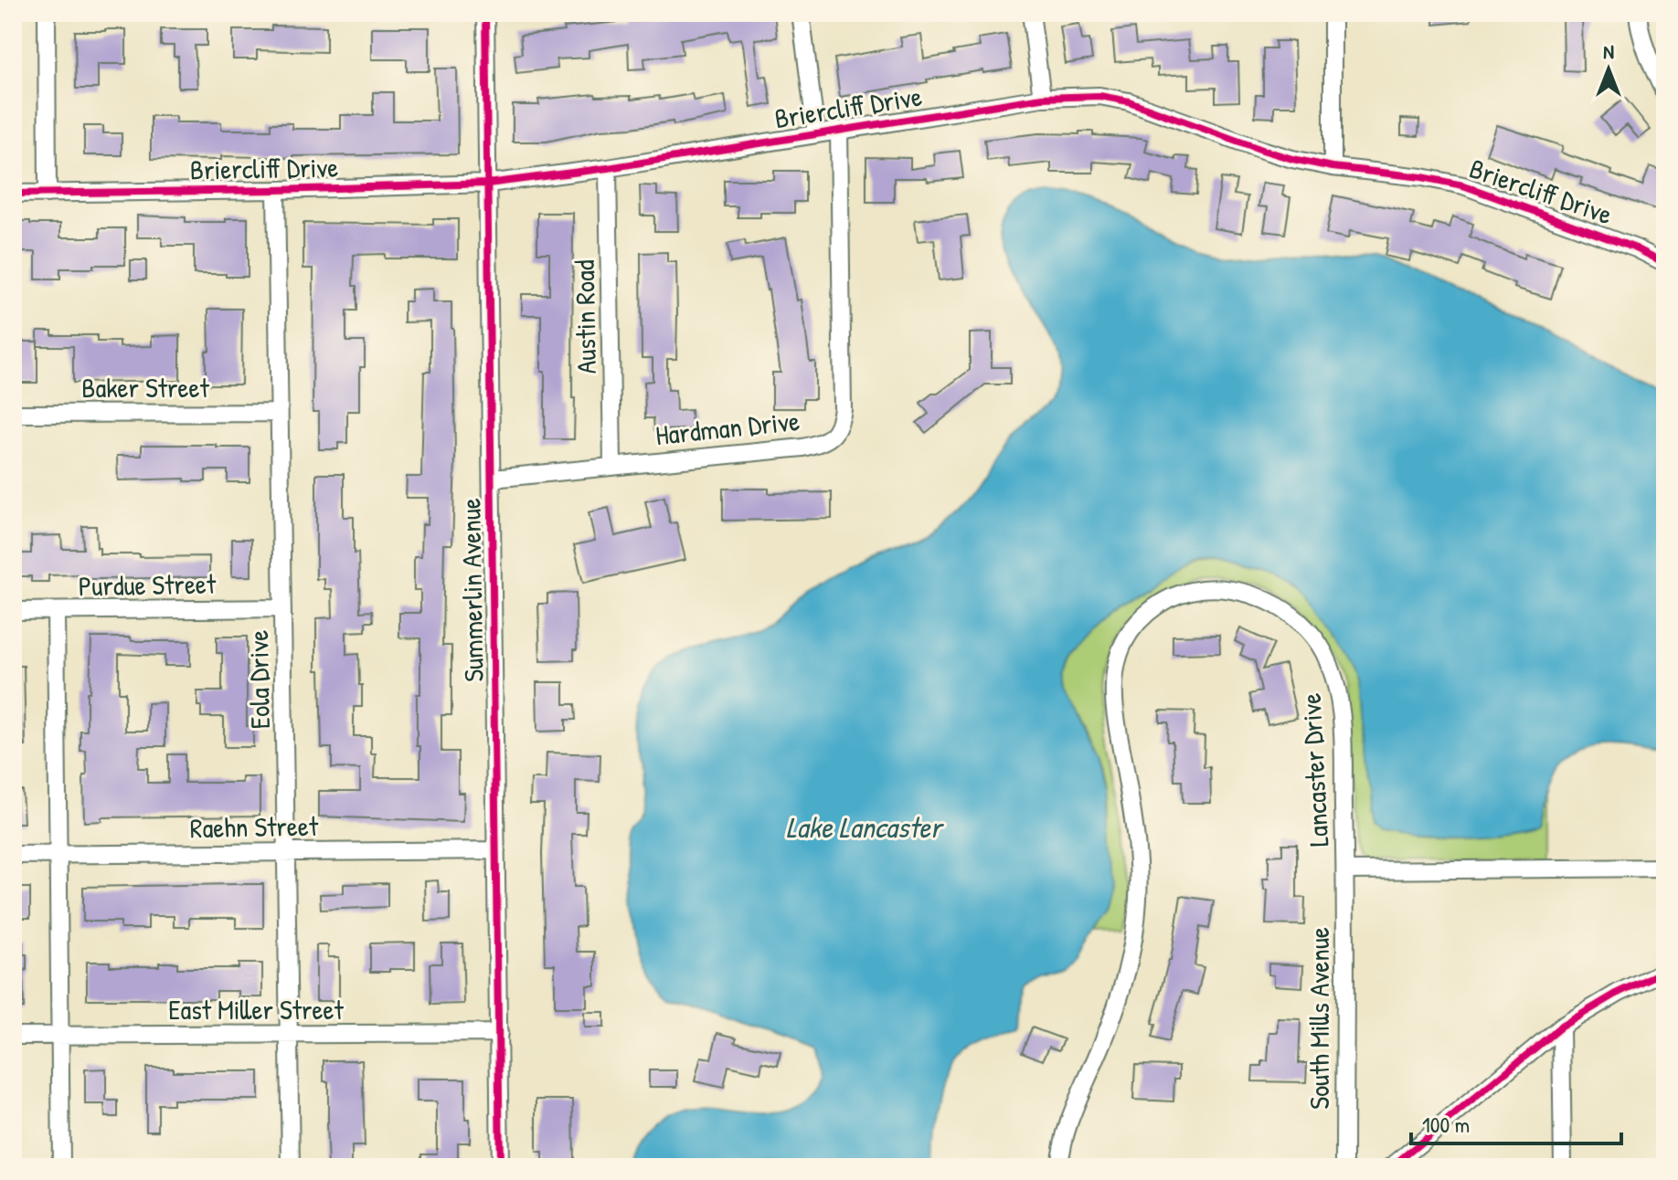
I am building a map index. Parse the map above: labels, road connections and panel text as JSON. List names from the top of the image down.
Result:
{
  "streets": {
    "street": [
      "Briercliff Drive",
      "Austin Road",
      "Baker Street",
      "Hardman Drive",
      "Purdue Street",
      "Summerlin Avenue",
      "Eola Drive",
      "Lancaster Drive",
      "Raehn Street",
      "East Miller Street",
      "South Mills Avenue"
    ]
  },
  "crossings": [
    ["Briercliff Drive", "Austin Road"],
    ["Briercliff Drive", "Hardman Drive"],
    ["Briercliff Drive", "Summerlin Avenue"],
    ["Briercliff Drive", "Eola Drive"],
    ["Austin Road", "Hardman Drive"],
    ["Baker Street", "Eola Drive"],
    ["Hardman Drive", "Summerlin Avenue"],
    ["Purdue Street", "Eola Drive"],
    ["Summerlin Avenue", "Raehn Street"],
    ["Summerlin Avenue", "East Miller Street"],
    ["Eola Drive", "Raehn Street"],
    ["Eola Drive", "East Miller Street"],
    ["Lancaster Drive", "South Mills Avenue"]
  ],
  "water": ["Lake Lancaster"],
  "scale_bar": "100 m",
  "north": "top"
}
